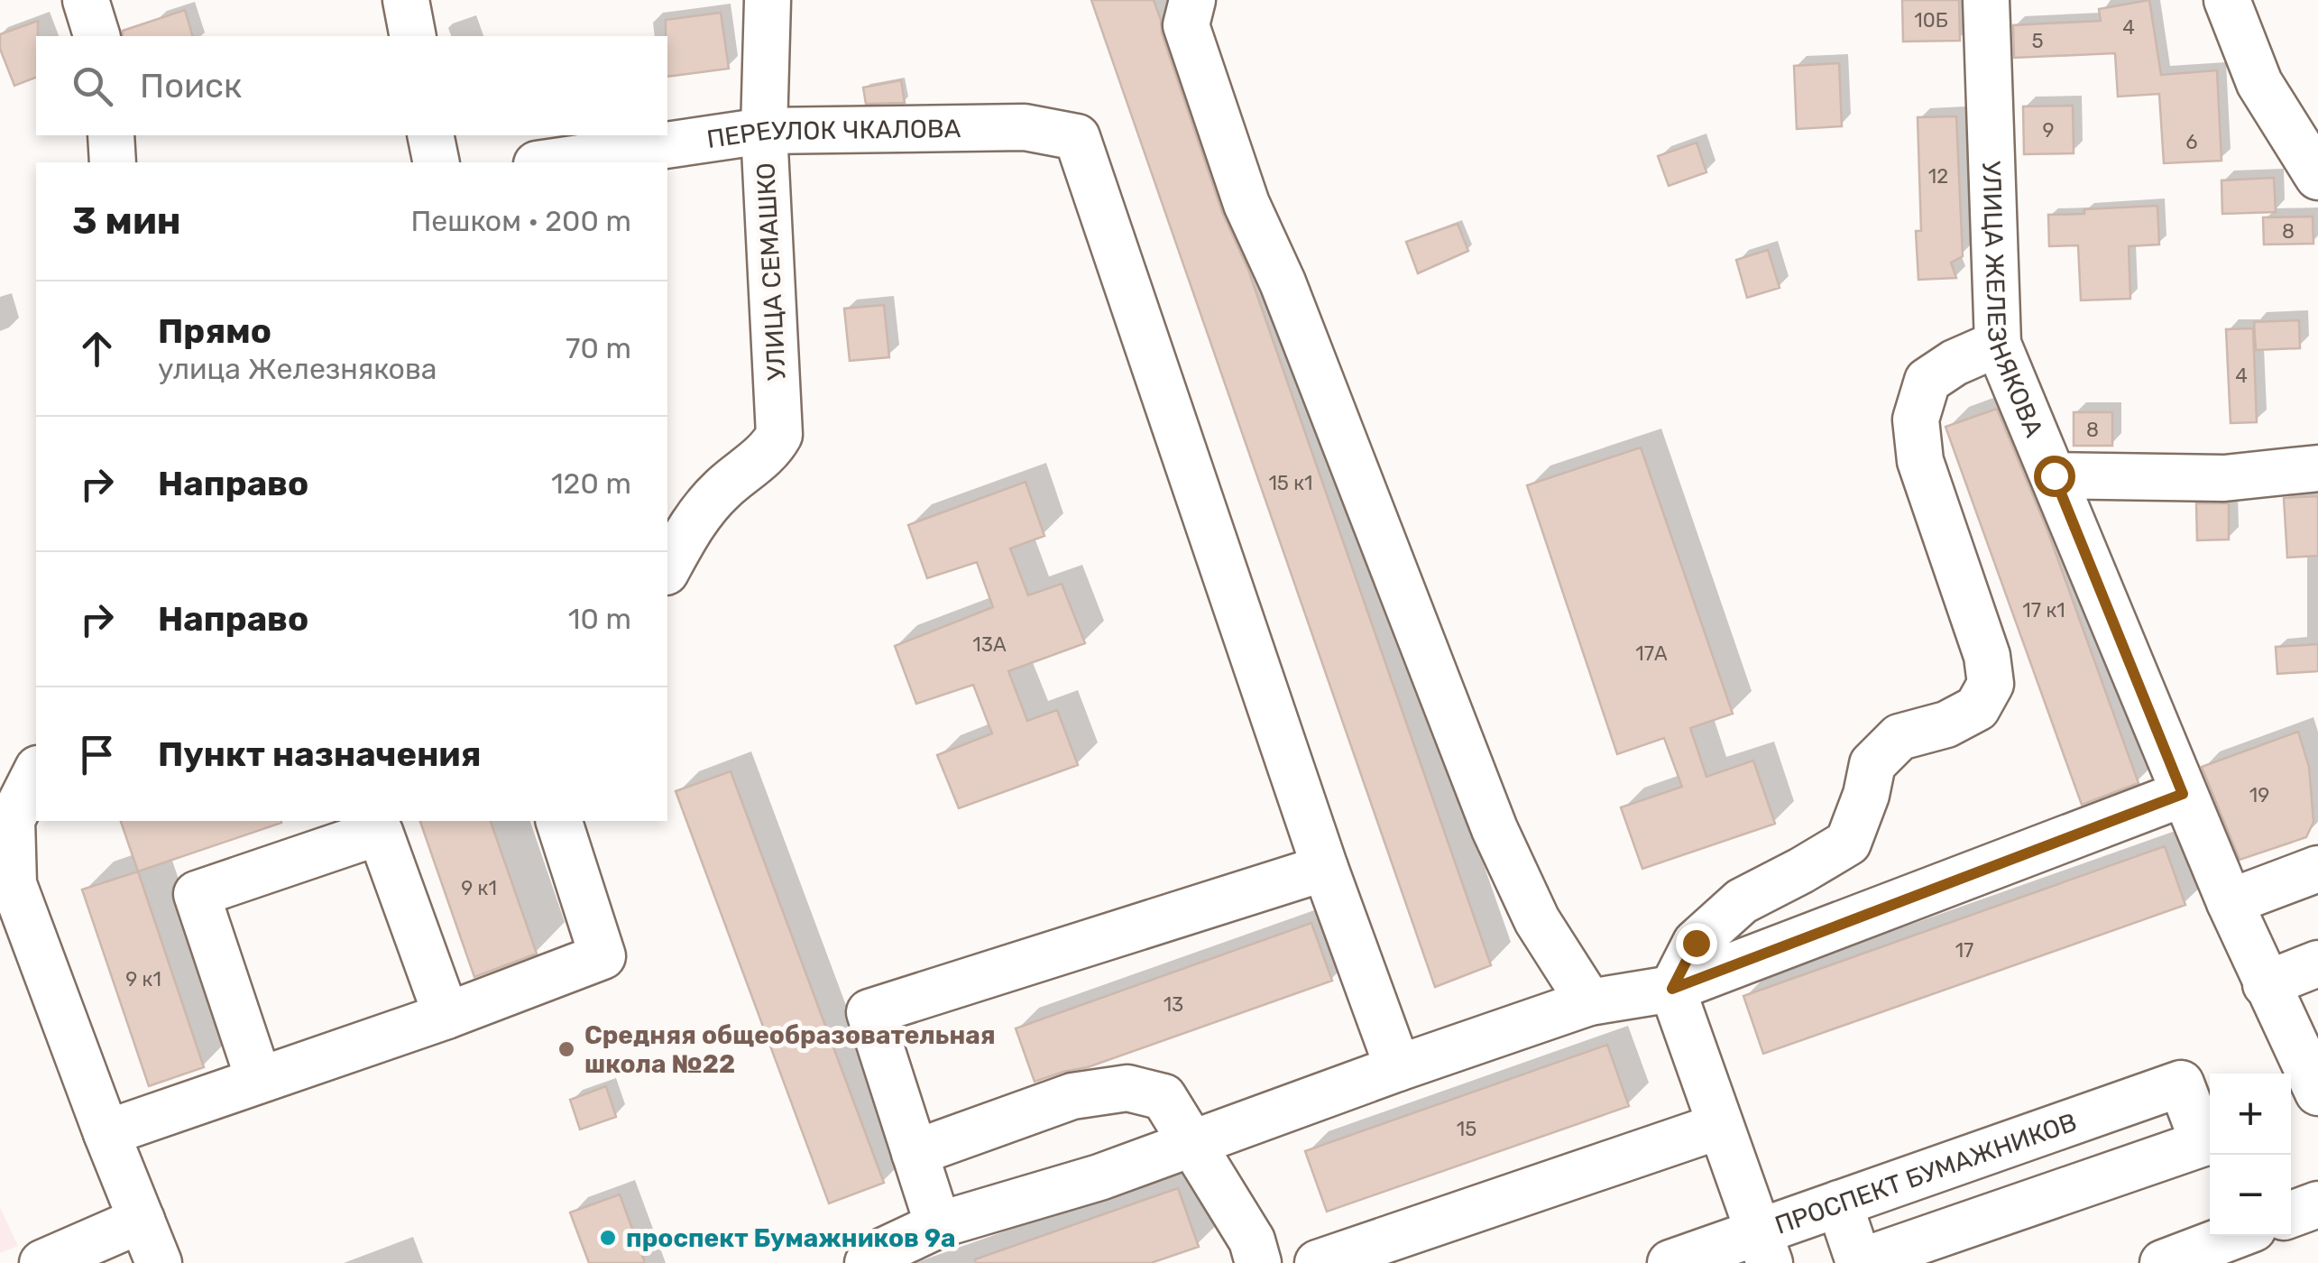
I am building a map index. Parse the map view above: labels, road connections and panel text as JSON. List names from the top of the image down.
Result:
{
  "streets": {
    "street": [
      "ПЕРЕУЛОК ЧКАЛОВА",
      "УЛИЦА СЕМАШКО",
      "УЛИЦА ЖЕЛЕЗНЯКОВА",
      "ПРОСПЕКТ БУМАЖНИКОВ"
    ]
  },
  "crossings": [
    ["ПЕРЕУЛОК ЧКАЛОВА", "УЛИЦА СЕМАШКО"]
  ],
  "places": ["Средняя общеобразовательная школа №22", "проспект Бумажников 9а"],
  "house_numbers": [
    "10Б",
    "4",
    "5",
    "9",
    "6",
    "12",
    "8",
    "4",
    "8",
    "15 к1",
    "17 к1",
    "13А",
    "17А",
    "19",
    "9 к1",
    "17",
    "9 к1",
    "13",
    "15"
  ],
  "page": {
    "search": "Поиск",
    "heading": ["3 мин", "Пешком · 200 m"],
    "list": [
      ["Прямо", "улица Железнякова", "70 m"],
      ["Направо", "120 m"],
      ["Направо", "10 m"],
      "Пункт назначения"
    ],
    "map_buttons": ["+", "−"]
  }
}
